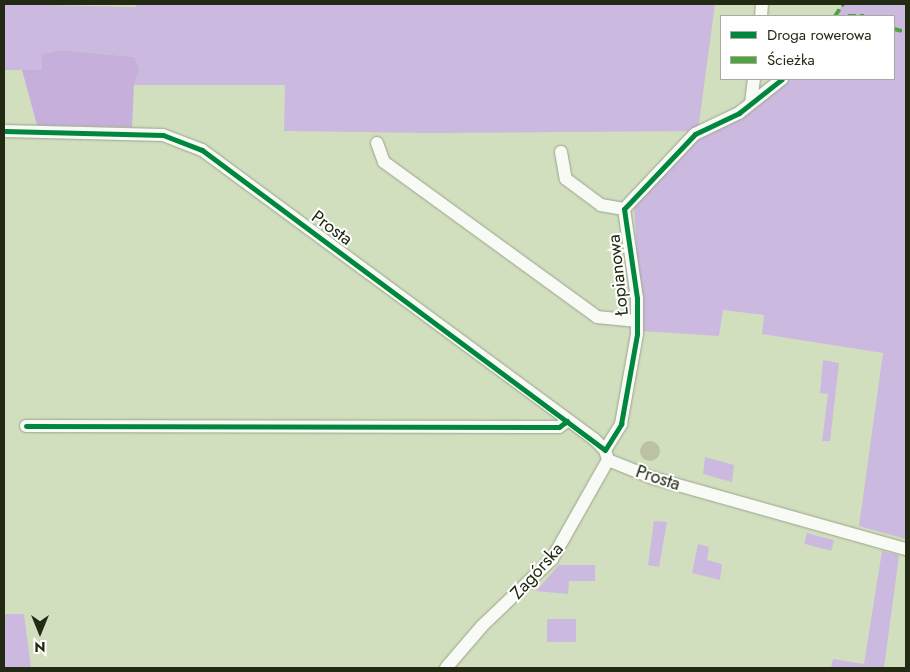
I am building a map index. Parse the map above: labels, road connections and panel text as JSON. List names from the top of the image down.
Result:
{
  "streets": {
    "street": ["Prosta", "Łopianowa", "Zagórska"]
  },
  "crossings": [
    ["Prosta", "Łopianowa"],
    ["Prosta", "Zagórska"],
    ["Łopianowa", "Zagórska"]
  ],
  "legend": ["Droga rowerowa", "Ścieżka"],
  "north": "bottom"
}
